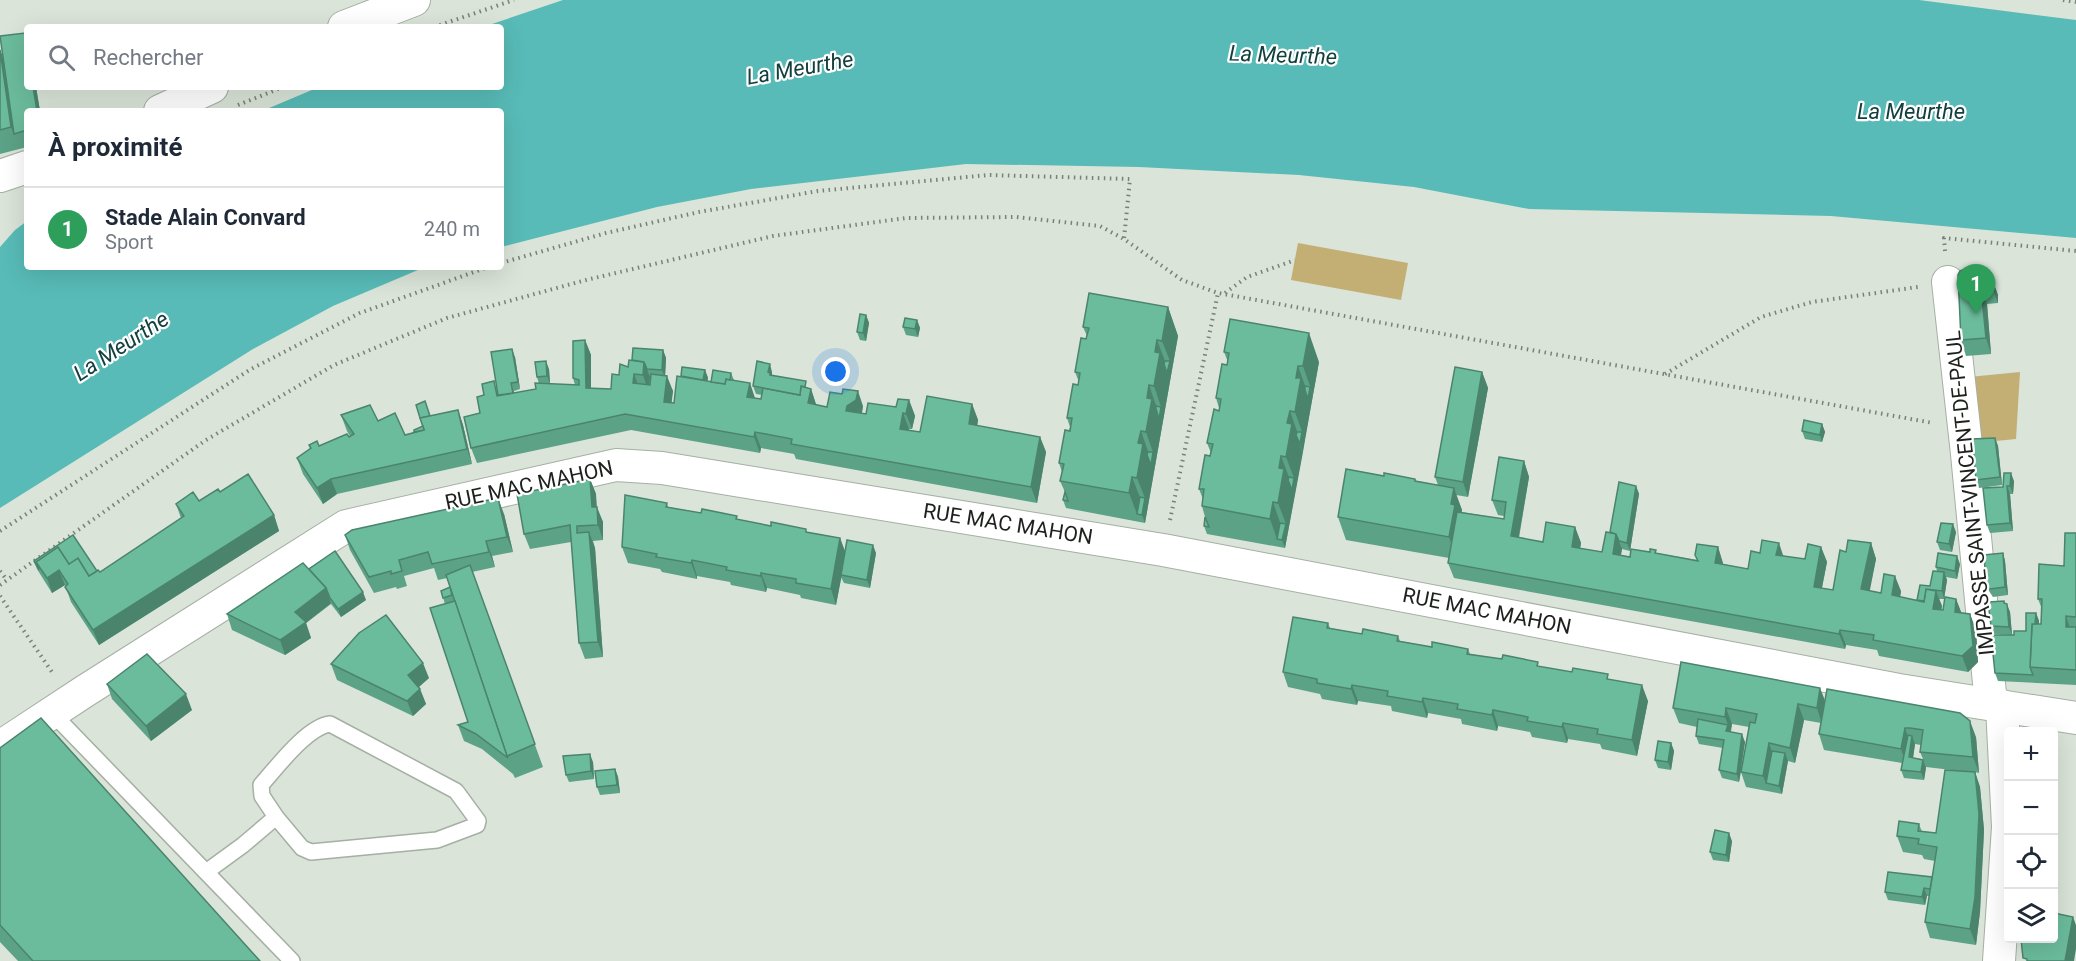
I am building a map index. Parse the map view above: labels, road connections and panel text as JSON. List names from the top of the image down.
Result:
{
  "streets": {
    "street": ["RUE MAC MAHON", "IMPASSE SAINT-VINCENT-DE-PAUL"]
  },
  "crossings": [
    ["RUE MAC MAHON", "IMPASSE SAINT-VINCENT-DE-PAUL"]
  ],
  "water": ["La Meurthe"],
  "page": {
    "search": "Rechercher",
    "heading": "À proximité",
    "list": [
      {
        "mark": "1",
        "name": "Stade Alain Convard",
        "note": "Sport",
        "value": "240 m"
      }
    ],
    "pins": "1",
    "map_buttons": ["+", "−"]
  }
}
